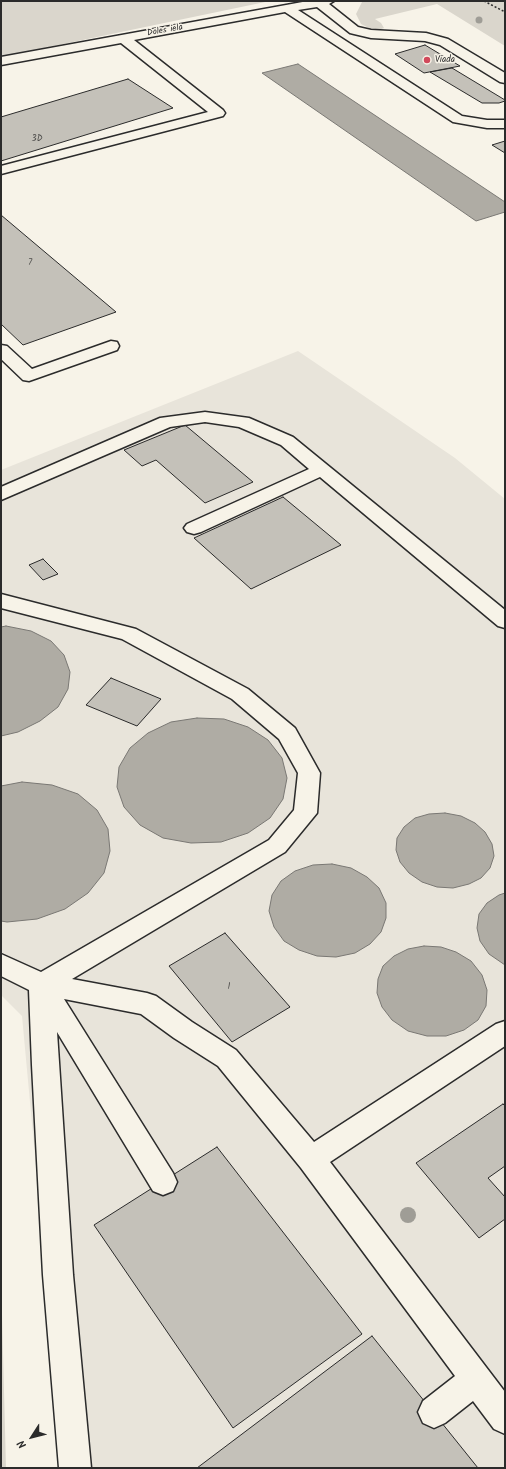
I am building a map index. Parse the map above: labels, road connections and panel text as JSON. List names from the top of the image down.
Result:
{
  "streets": {
    "street": ["Doles iela"]
  },
  "places": ["Viada"],
  "house_numbers": ["3D", "7", "1"],
  "north": "bottom left"
}
